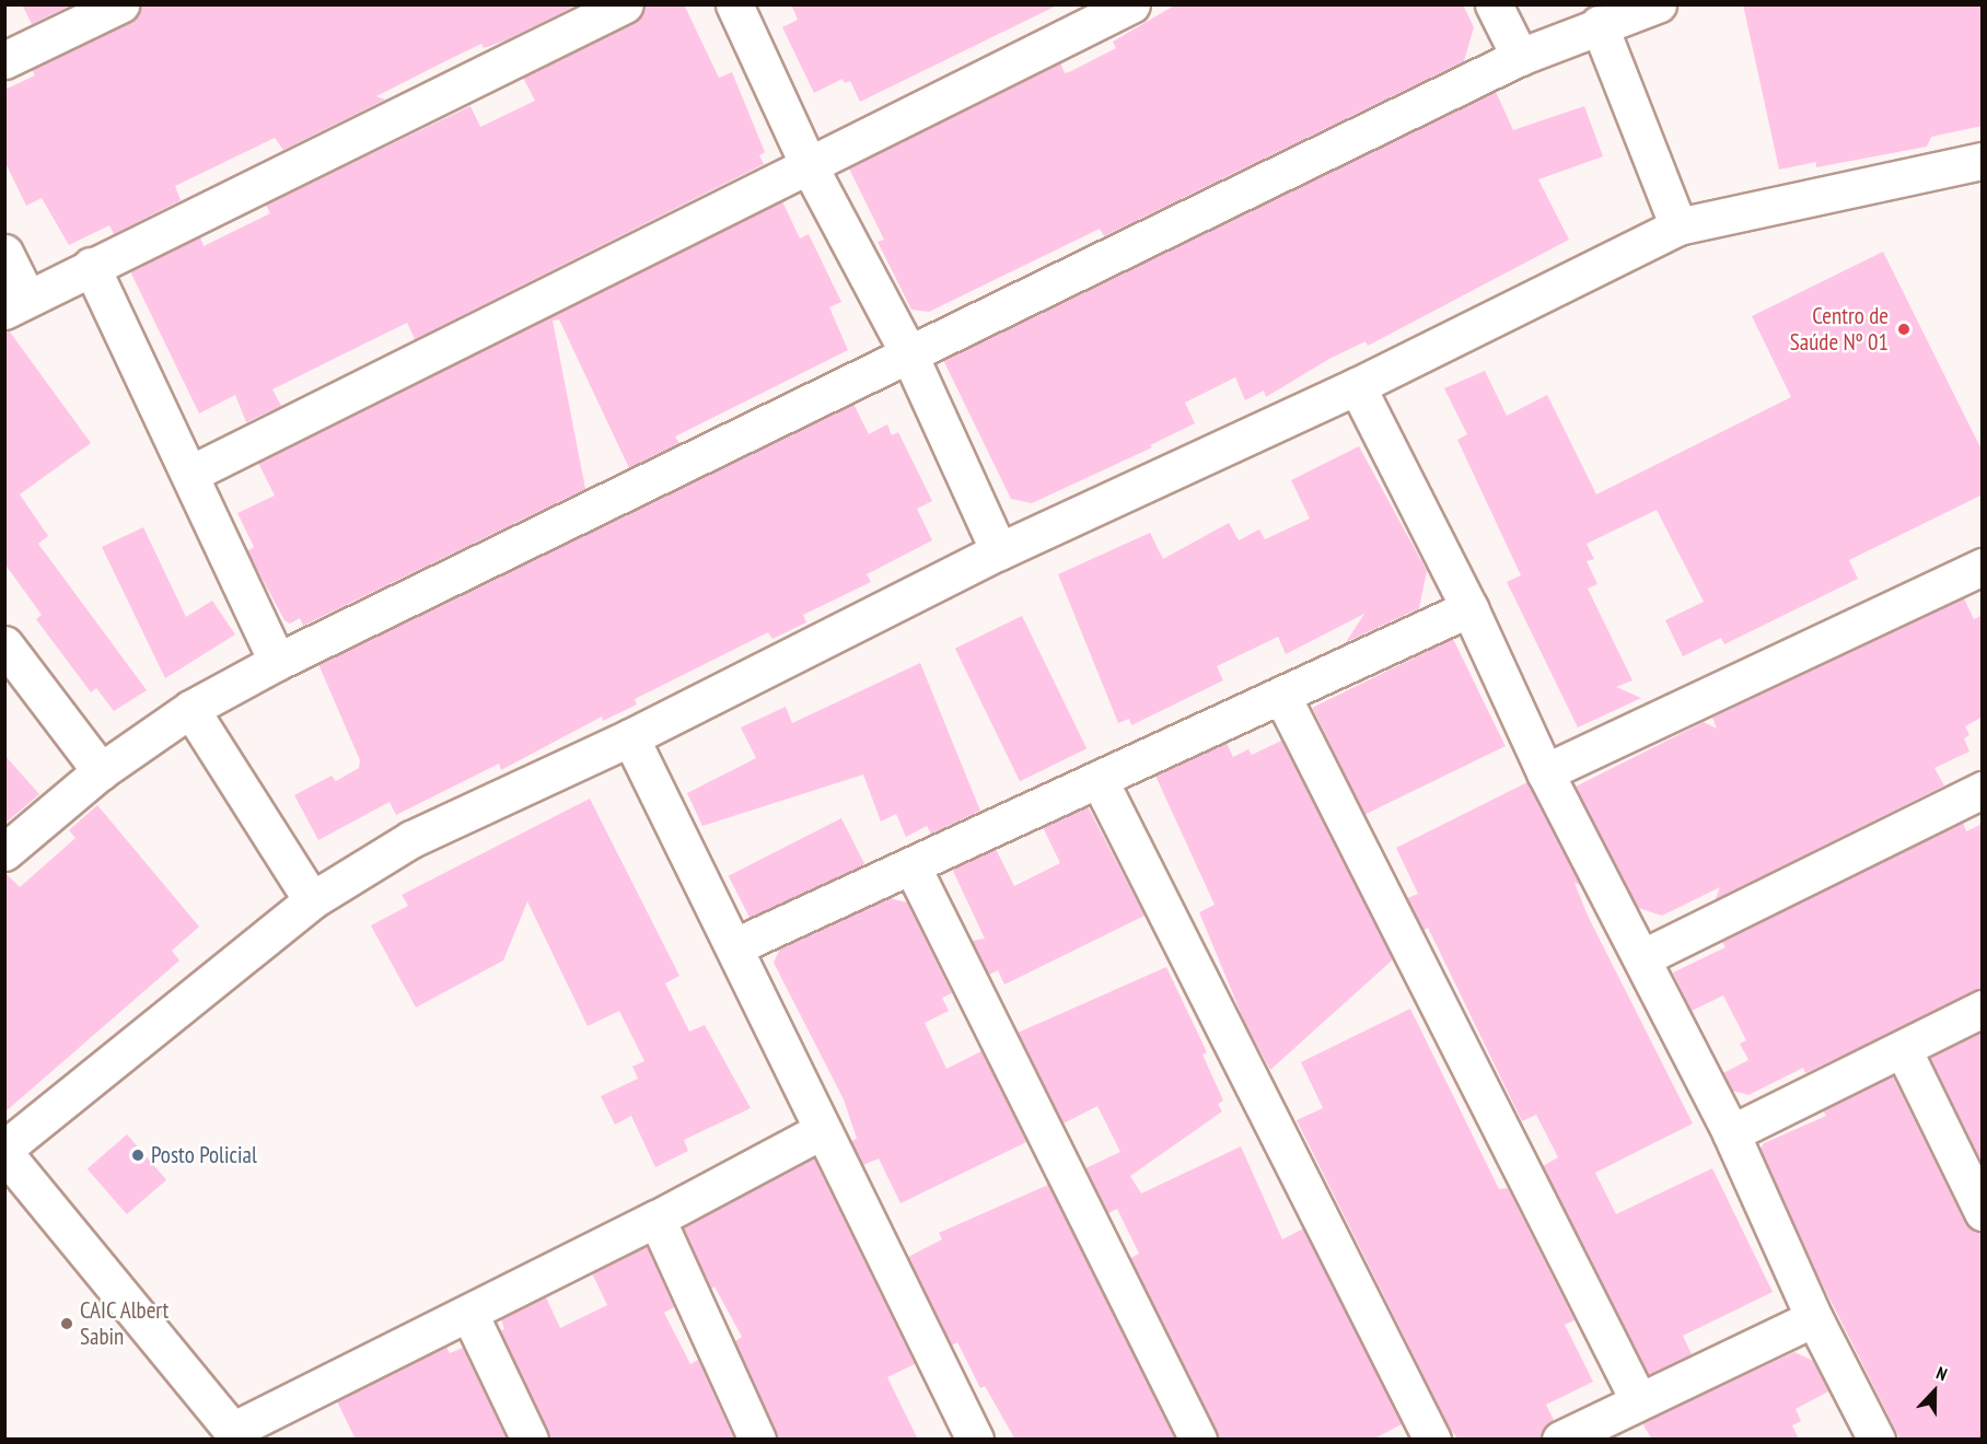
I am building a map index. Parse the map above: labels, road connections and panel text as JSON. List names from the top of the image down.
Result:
{
  "places": ["Centro de Saúde Nº 01", "Posto Policial", "CAIC Albert Sabin"],
  "north": "top"
}
